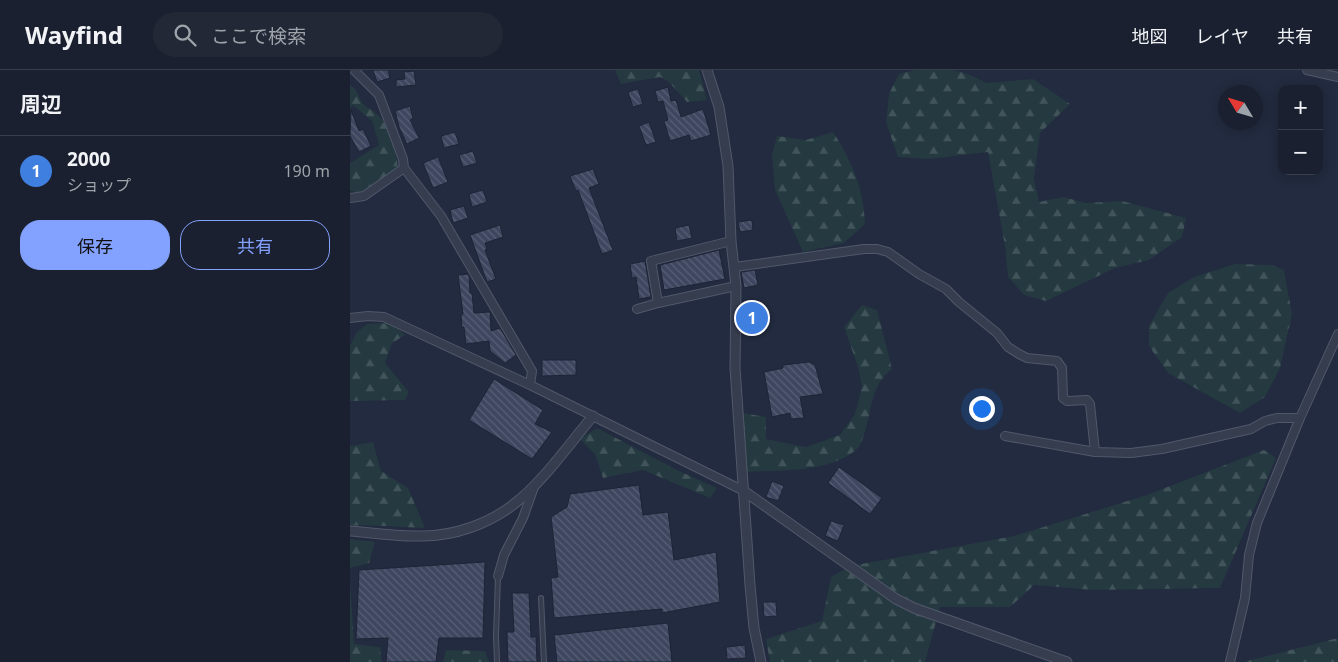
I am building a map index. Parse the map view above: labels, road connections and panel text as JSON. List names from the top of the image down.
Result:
{
  "north": "top left",
  "page": {
    "header": "Wayfind",
    "search": "ここで検索",
    "nav": ["地図", "レイヤ", "共有"],
    "heading": "周辺",
    "map_buttons": ["+", "−"],
    "list": [
      {
        "mark": "1",
        "name": "2000",
        "note": "ショップ",
        "value": "190 m"
      }
    ],
    "buttons": ["保存", "共有"],
    "pins": "1"
  }
}
